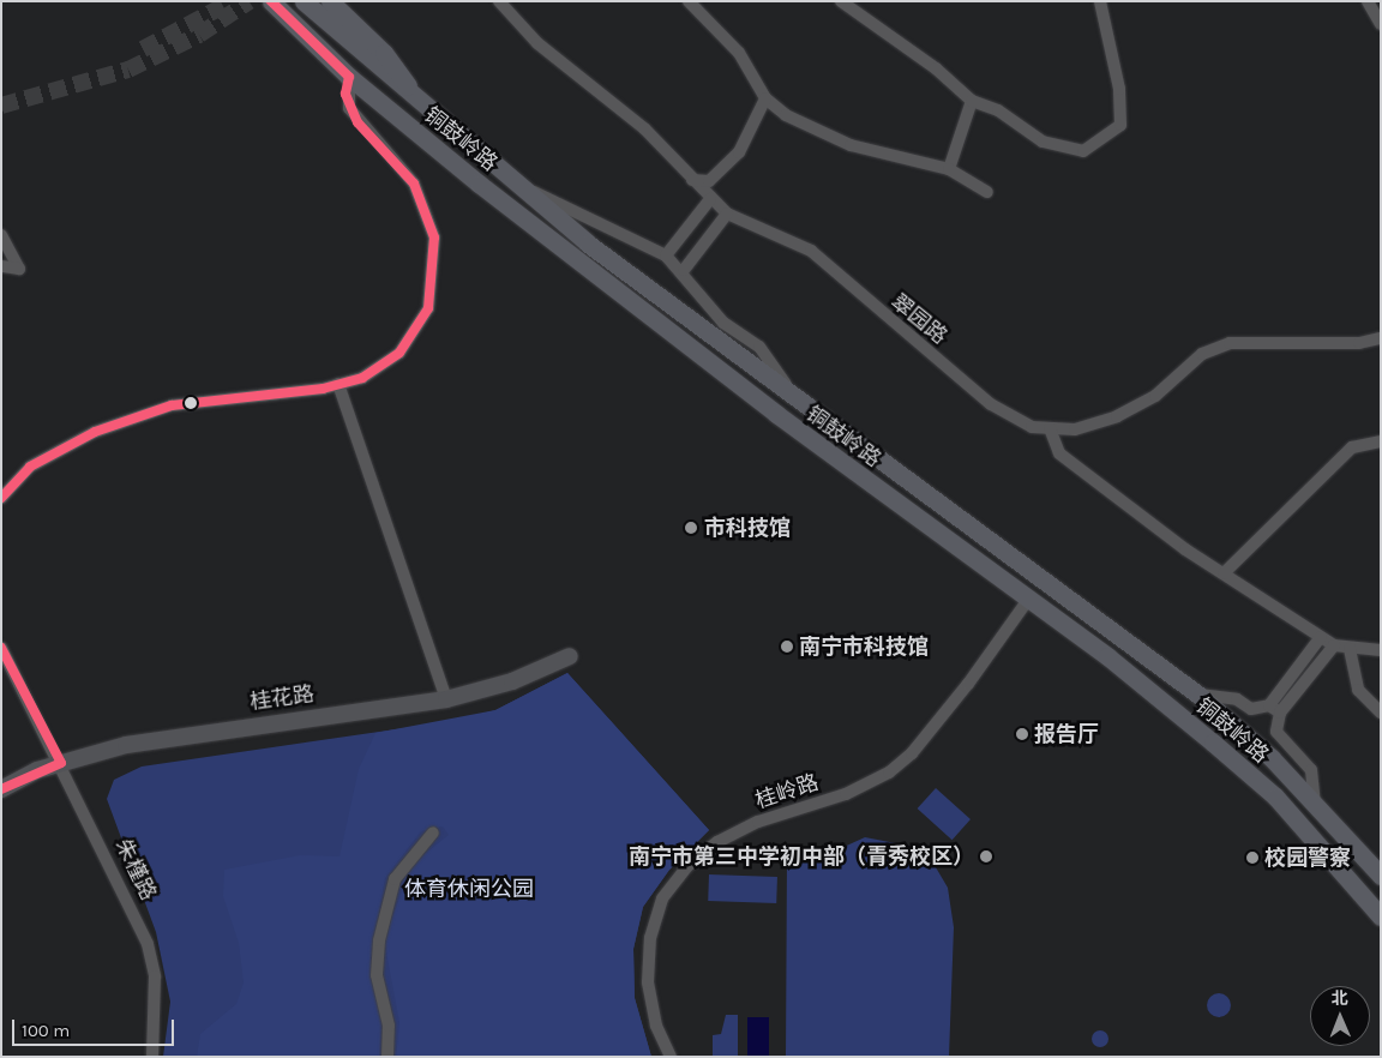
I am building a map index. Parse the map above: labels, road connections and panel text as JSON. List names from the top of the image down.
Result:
{
  "streets": {
    "main road": ["铜鼓岭路"],
    "street": [
      "翠园路",
      "桂花路",
      "桂岭路",
      "朱槿路"
    ]
  },
  "crossings": [
    ["铜鼓岭路", "桂岭路"],
    ["桂花路", "朱槿路"]
  ],
  "parks": ["体育休闲公园"],
  "places": [
    "市科技馆",
    "南宁市科技馆",
    "报告厅",
    "南宁市第三中学初中部（青秀校区）",
    "校园警察"
  ],
  "scale_bar": "100 m",
  "north": "top"
}
